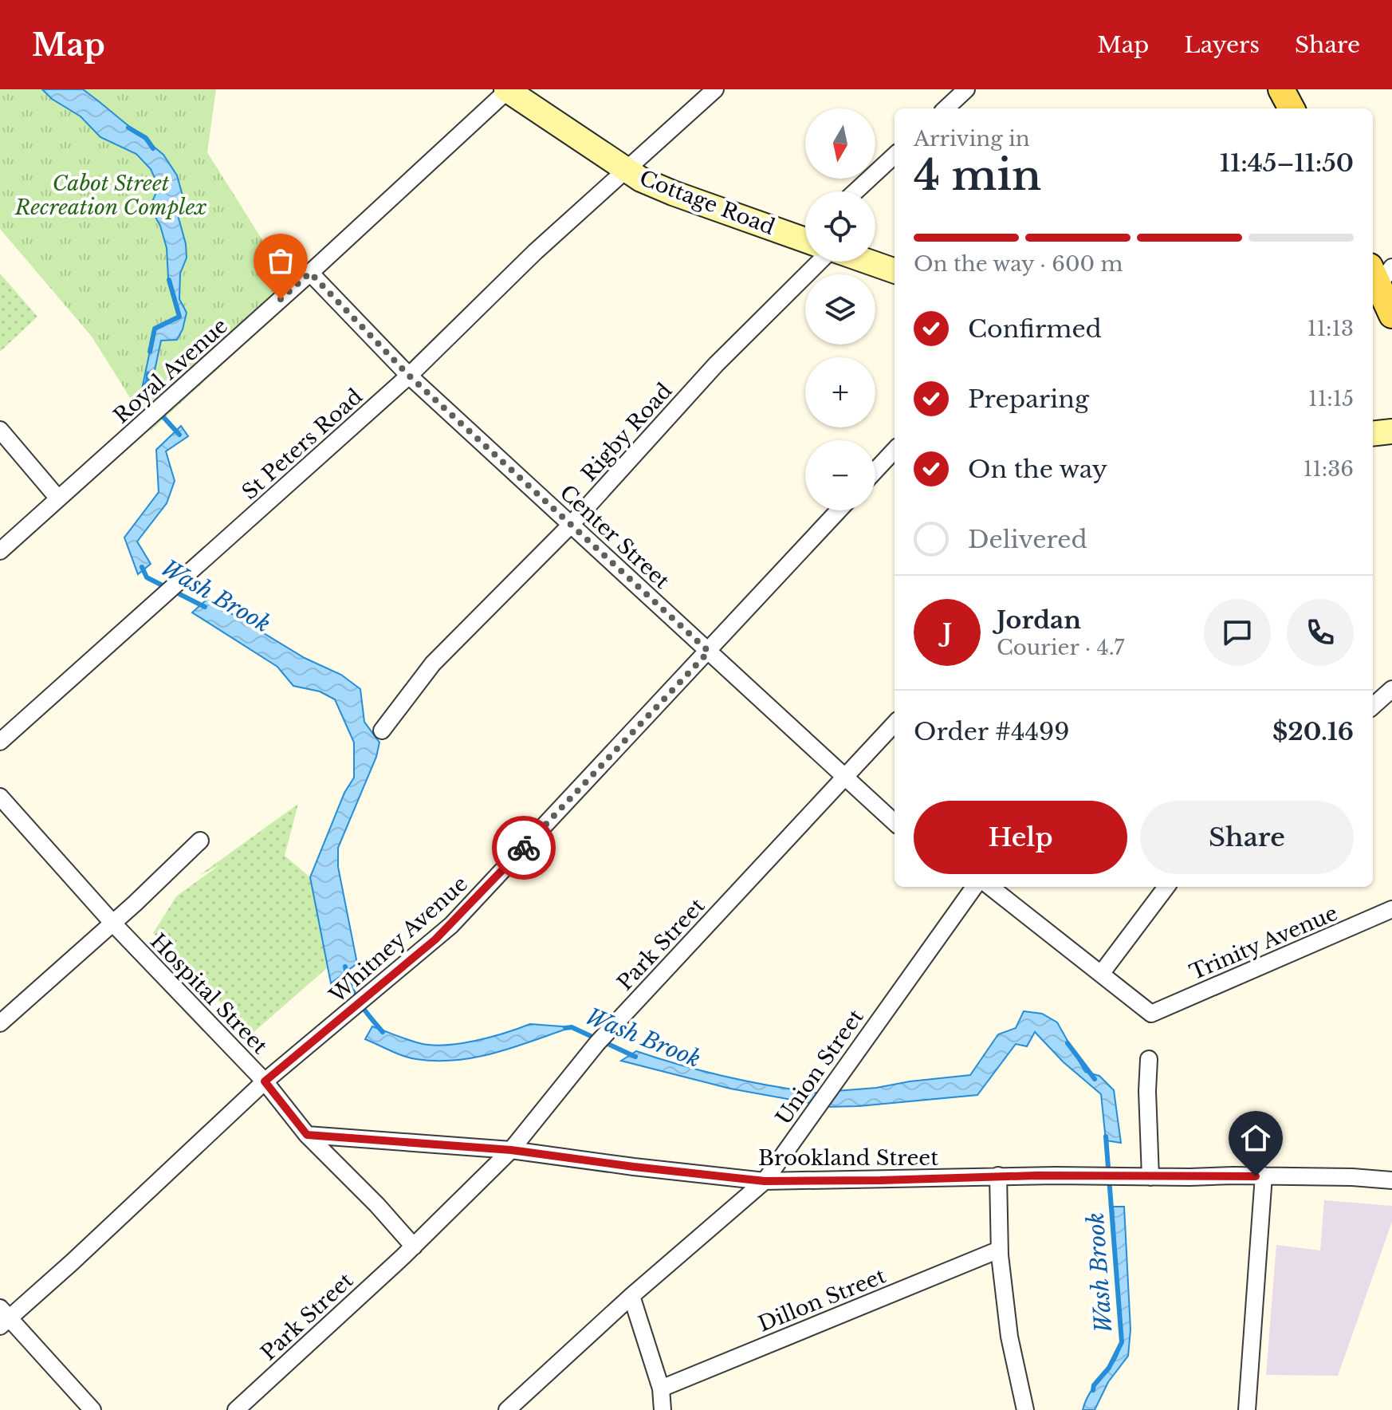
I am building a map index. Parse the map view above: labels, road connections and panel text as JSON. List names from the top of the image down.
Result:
{
  "streets": {
    "main road": ["Cottage Road"],
    "street": [
      "Royal Avenue",
      "Rigby Road",
      "St Peters Road",
      "Center Street",
      "Whitney Avenue",
      "Trinity Avenue",
      "Park Street",
      "Hospital Street",
      "Union Street",
      "Brookland Street",
      "Dillon Street"
    ]
  },
  "crossings": [
    ["Cottage Road", "Royal Avenue"],
    ["Cottage Road", "St Peters Road"],
    ["Royal Avenue", "Center Street"],
    ["Rigby Road", "Center Street"],
    ["St Peters Road", "Center Street"],
    ["Center Street", "Whitney Avenue"],
    ["Center Street", "Park Street"],
    ["Whitney Avenue", "Hospital Street"],
    ["Park Street", "Hospital Street"],
    ["Park Street", "Brookland Street"],
    ["Hospital Street", "Brookland Street"],
    ["Union Street", "Brookland Street"]
  ],
  "water": ["Wash Brook"],
  "parks": ["Cabot Street Recreation Complex"],
  "north": "bottom",
  "page": {
    "header": "Map",
    "nav": ["Map", "Layers", "Share"],
    "map_buttons": ["+", "−"],
    "heading": ["4 min", "Arriving in", "11:45–11:50"],
    "panel": [
      "Jordan",
      "Courier · 4.7",
      "Order #4499",
      "$20.16"
    ],
    "bar": "On the way · 600 m",
    "list": [
      ["Confirmed", "11:13"],
      ["Preparing", "11:15"],
      ["On the way", "11:36"],
      "Delivered"
    ],
    "round": "J",
    "buttons": ["Help", "Share"]
  }
}
